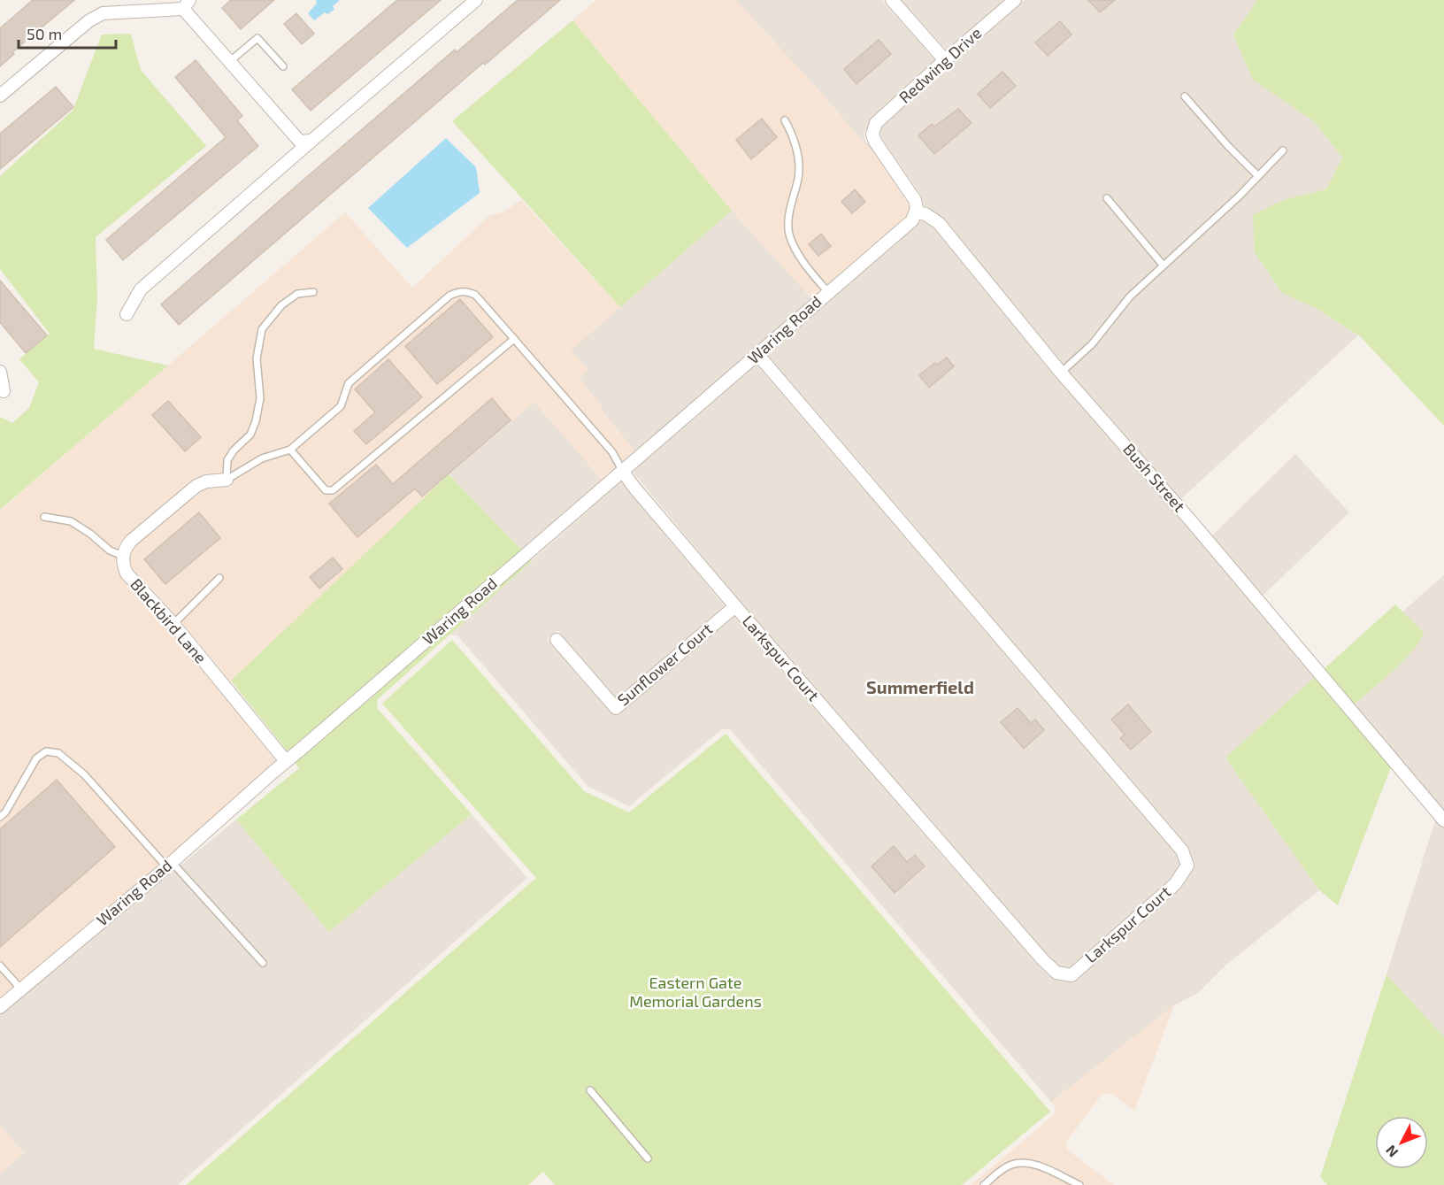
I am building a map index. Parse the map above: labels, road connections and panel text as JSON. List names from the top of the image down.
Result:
{
  "streets": {
    "street": [
      "Redwing Drive",
      "Waring Road",
      "Bush Street",
      "Blackbird Lane",
      "Larkspur Court",
      "Sunflower Court"
    ]
  },
  "crossings": [
    ["Redwing Drive", "Waring Road"],
    ["Redwing Drive", "Bush Street"],
    ["Waring Road", "Bush Street"],
    ["Waring Road", "Blackbird Lane"],
    ["Waring Road", "Larkspur Court"],
    ["Larkspur Court", "Sunflower Court"]
  ],
  "districts": ["Summerfield"],
  "parks": ["Eastern Gate Memorial Gardens"],
  "scale_bar": "50 m",
  "north": "bottom left"
}
